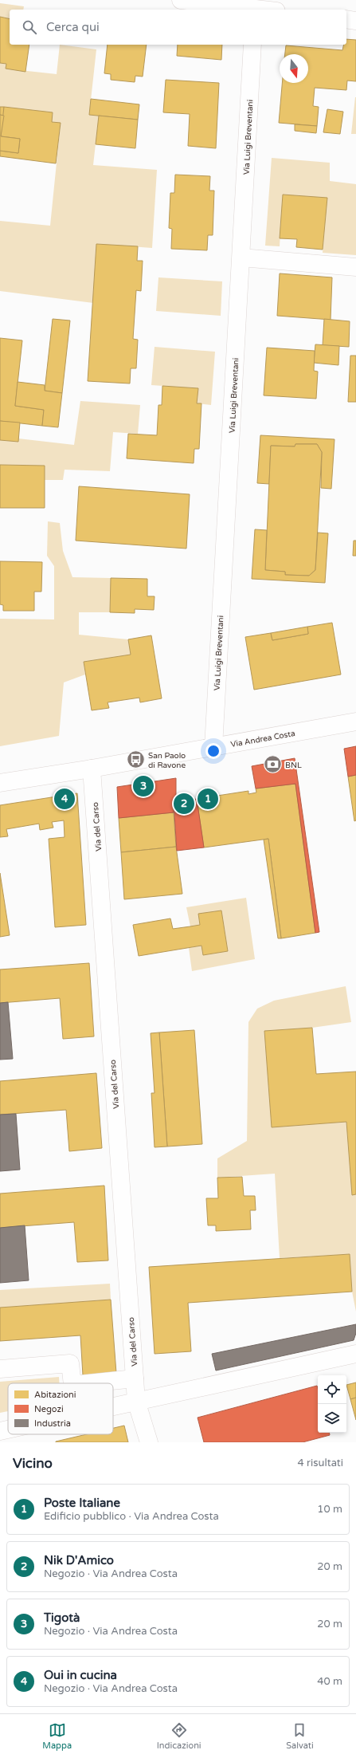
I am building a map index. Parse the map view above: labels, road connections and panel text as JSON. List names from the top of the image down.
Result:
{
  "streets": {
    "street": ["Via Luigi Breventani", "Via Andrea Costa", "Via del Carso"]
  },
  "crossings": [
    ["Via Luigi Breventani", "Via Andrea Costa"],
    ["Via Andrea Costa", "Via del Carso"]
  ],
  "places": {
    "bus stop": ["San Paolo di Ravone"],
    "bank": ["BNL"]
  },
  "legend": ["Abitazioni", "Negozi", "Industria"],
  "north": "bottom",
  "page": {
    "search": "Cerca qui",
    "pins": [
      "3",
      "1",
      "4",
      "2"
    ],
    "heading": ["Vicino", "4 risultati"],
    "list": [
      {
        "mark": "1",
        "name": "Poste Italiane",
        "note": "Edificio pubblico · Via Andrea Costa",
        "value": "10 m"
      },
      {
        "mark": "2",
        "name": "Nik D'Amico",
        "note": "Negozio · Via Andrea Costa",
        "value": "20 m"
      },
      {
        "mark": "3",
        "name": "Tigotà",
        "note": "Negozio · Via Andrea Costa",
        "value": "20 m"
      },
      {
        "mark": "4",
        "name": "Oui in cucina",
        "note": "Negozio · Via Andrea Costa",
        "value": "40 m"
      }
    ],
    "nav": ["Mappa", "Indicazioni", "Salvati"]
  }
}
